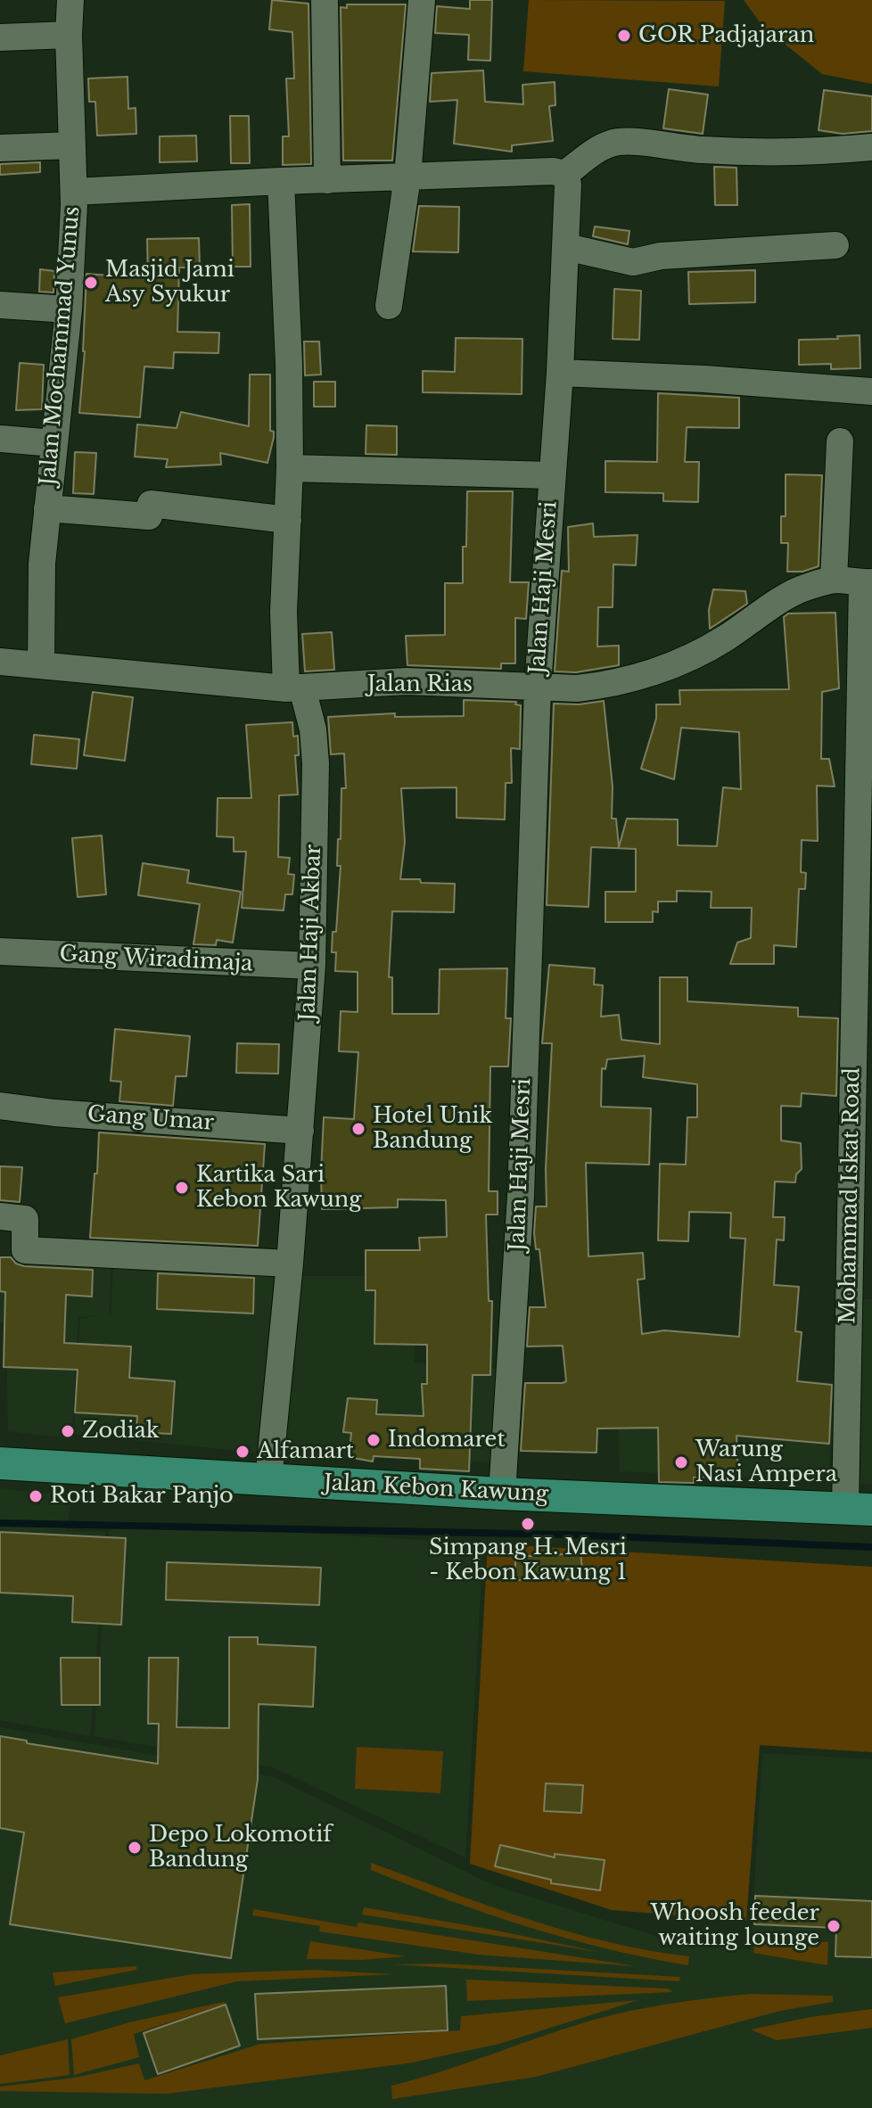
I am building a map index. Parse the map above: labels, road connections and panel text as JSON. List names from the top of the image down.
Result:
{
  "streets": {
    "main road": ["Jalan Kebon Kawung"],
    "street": [
      "Jalan Mochammad Yunus",
      "Jalan Haji Mesri",
      "Jalan Rias",
      "Jalan Haji Akbar",
      "Gang Wiradimaja",
      "Gang Umar",
      "Mohammad Iskat Road"
    ]
  },
  "crossings": [
    ["Jalan Haji Mesri", "Jalan Rias"],
    ["Jalan Haji Mesri", "Jalan Kebon Kawung"],
    ["Jalan Rias", "Jalan Haji Akbar"],
    ["Jalan Haji Akbar", "Gang Wiradimaja"],
    ["Jalan Haji Akbar", "Gang Umar"],
    ["Jalan Haji Akbar", "Jalan Kebon Kawung"],
    ["Mohammad Iskat Road", "Jalan Kebon Kawung"]
  ],
  "places": [
    "GOR Padjajaran",
    "Masjid Jami Asy Syukur",
    "Hotel Unik Bandung",
    "Kartika Sari Kebon Kawung",
    "Zodiak",
    "Indomaret",
    "Alfamart",
    "Warung Nasi Ampera",
    "Roti Bakar Panjo",
    "Simpang H. Mesri - Kebon Kawung 1",
    "Depo Lokomotif Bandung",
    "Whoosh feeder waiting lounge"
  ]
}
